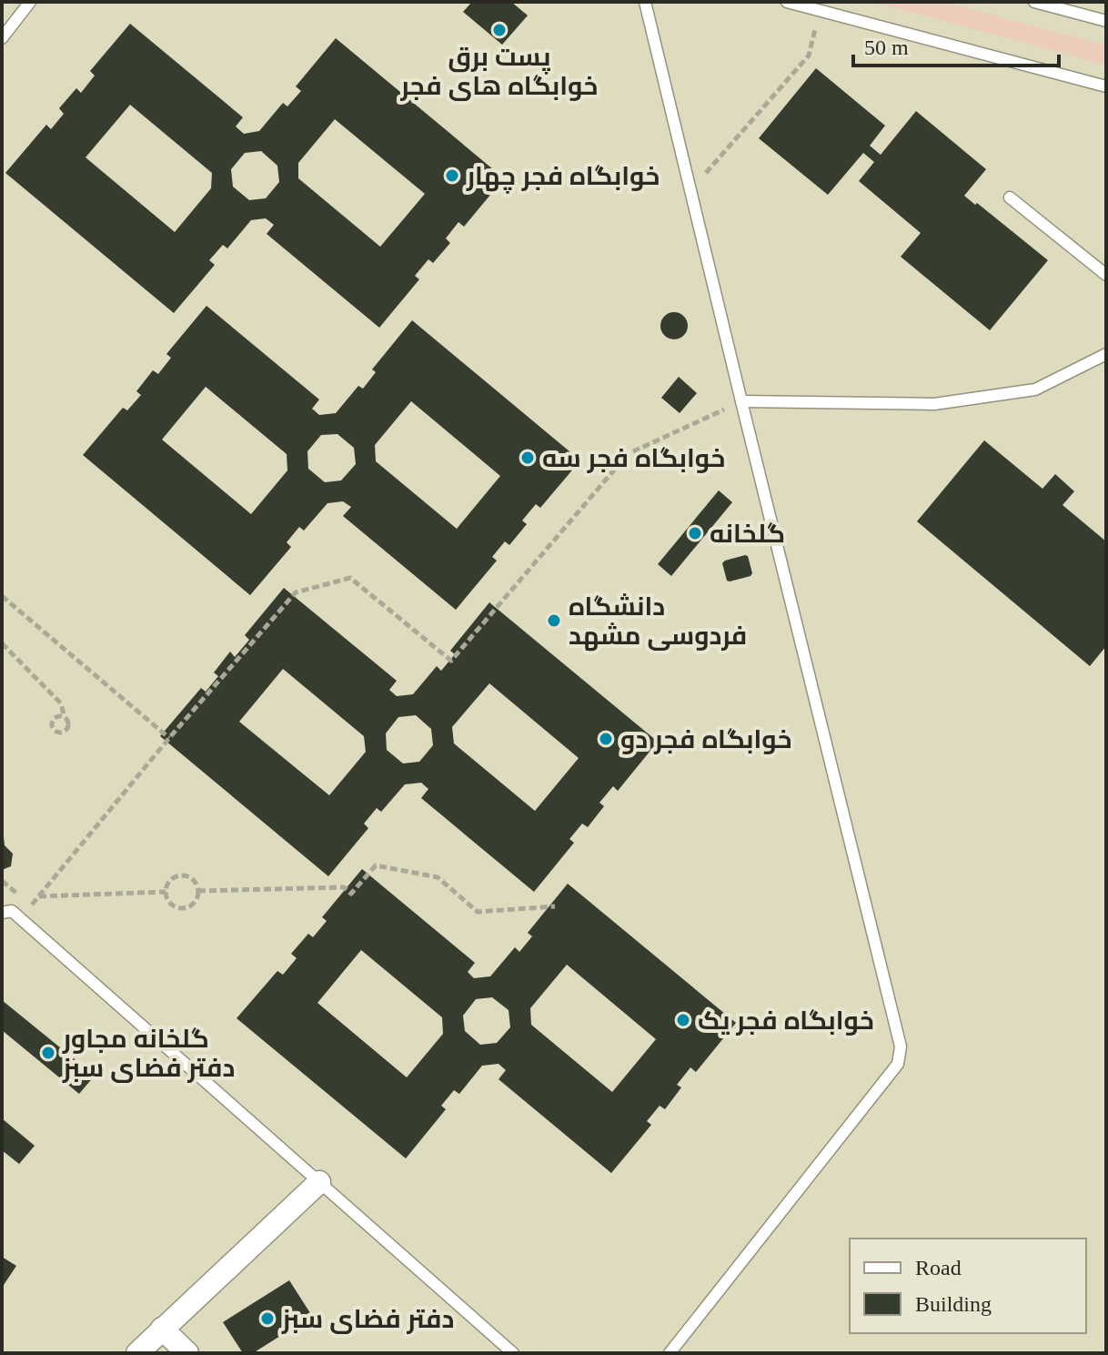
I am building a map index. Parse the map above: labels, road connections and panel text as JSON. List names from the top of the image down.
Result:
{
  "places": [
    "پست برق خوابگاه های فجر",
    "خوابگاه فجر چهار",
    "خوابگاه فجر سه",
    "گلخانه",
    "دانشگاه فردوسی مشهد",
    "خوابگاه فجر دو",
    "خوابگاه فجر یک",
    "گلخانه مجاور دفتر فضای سبز",
    "دفتر فضای سبز"
  ],
  "legend": ["Road", "Building"],
  "scale_bar": "50 m"
}
